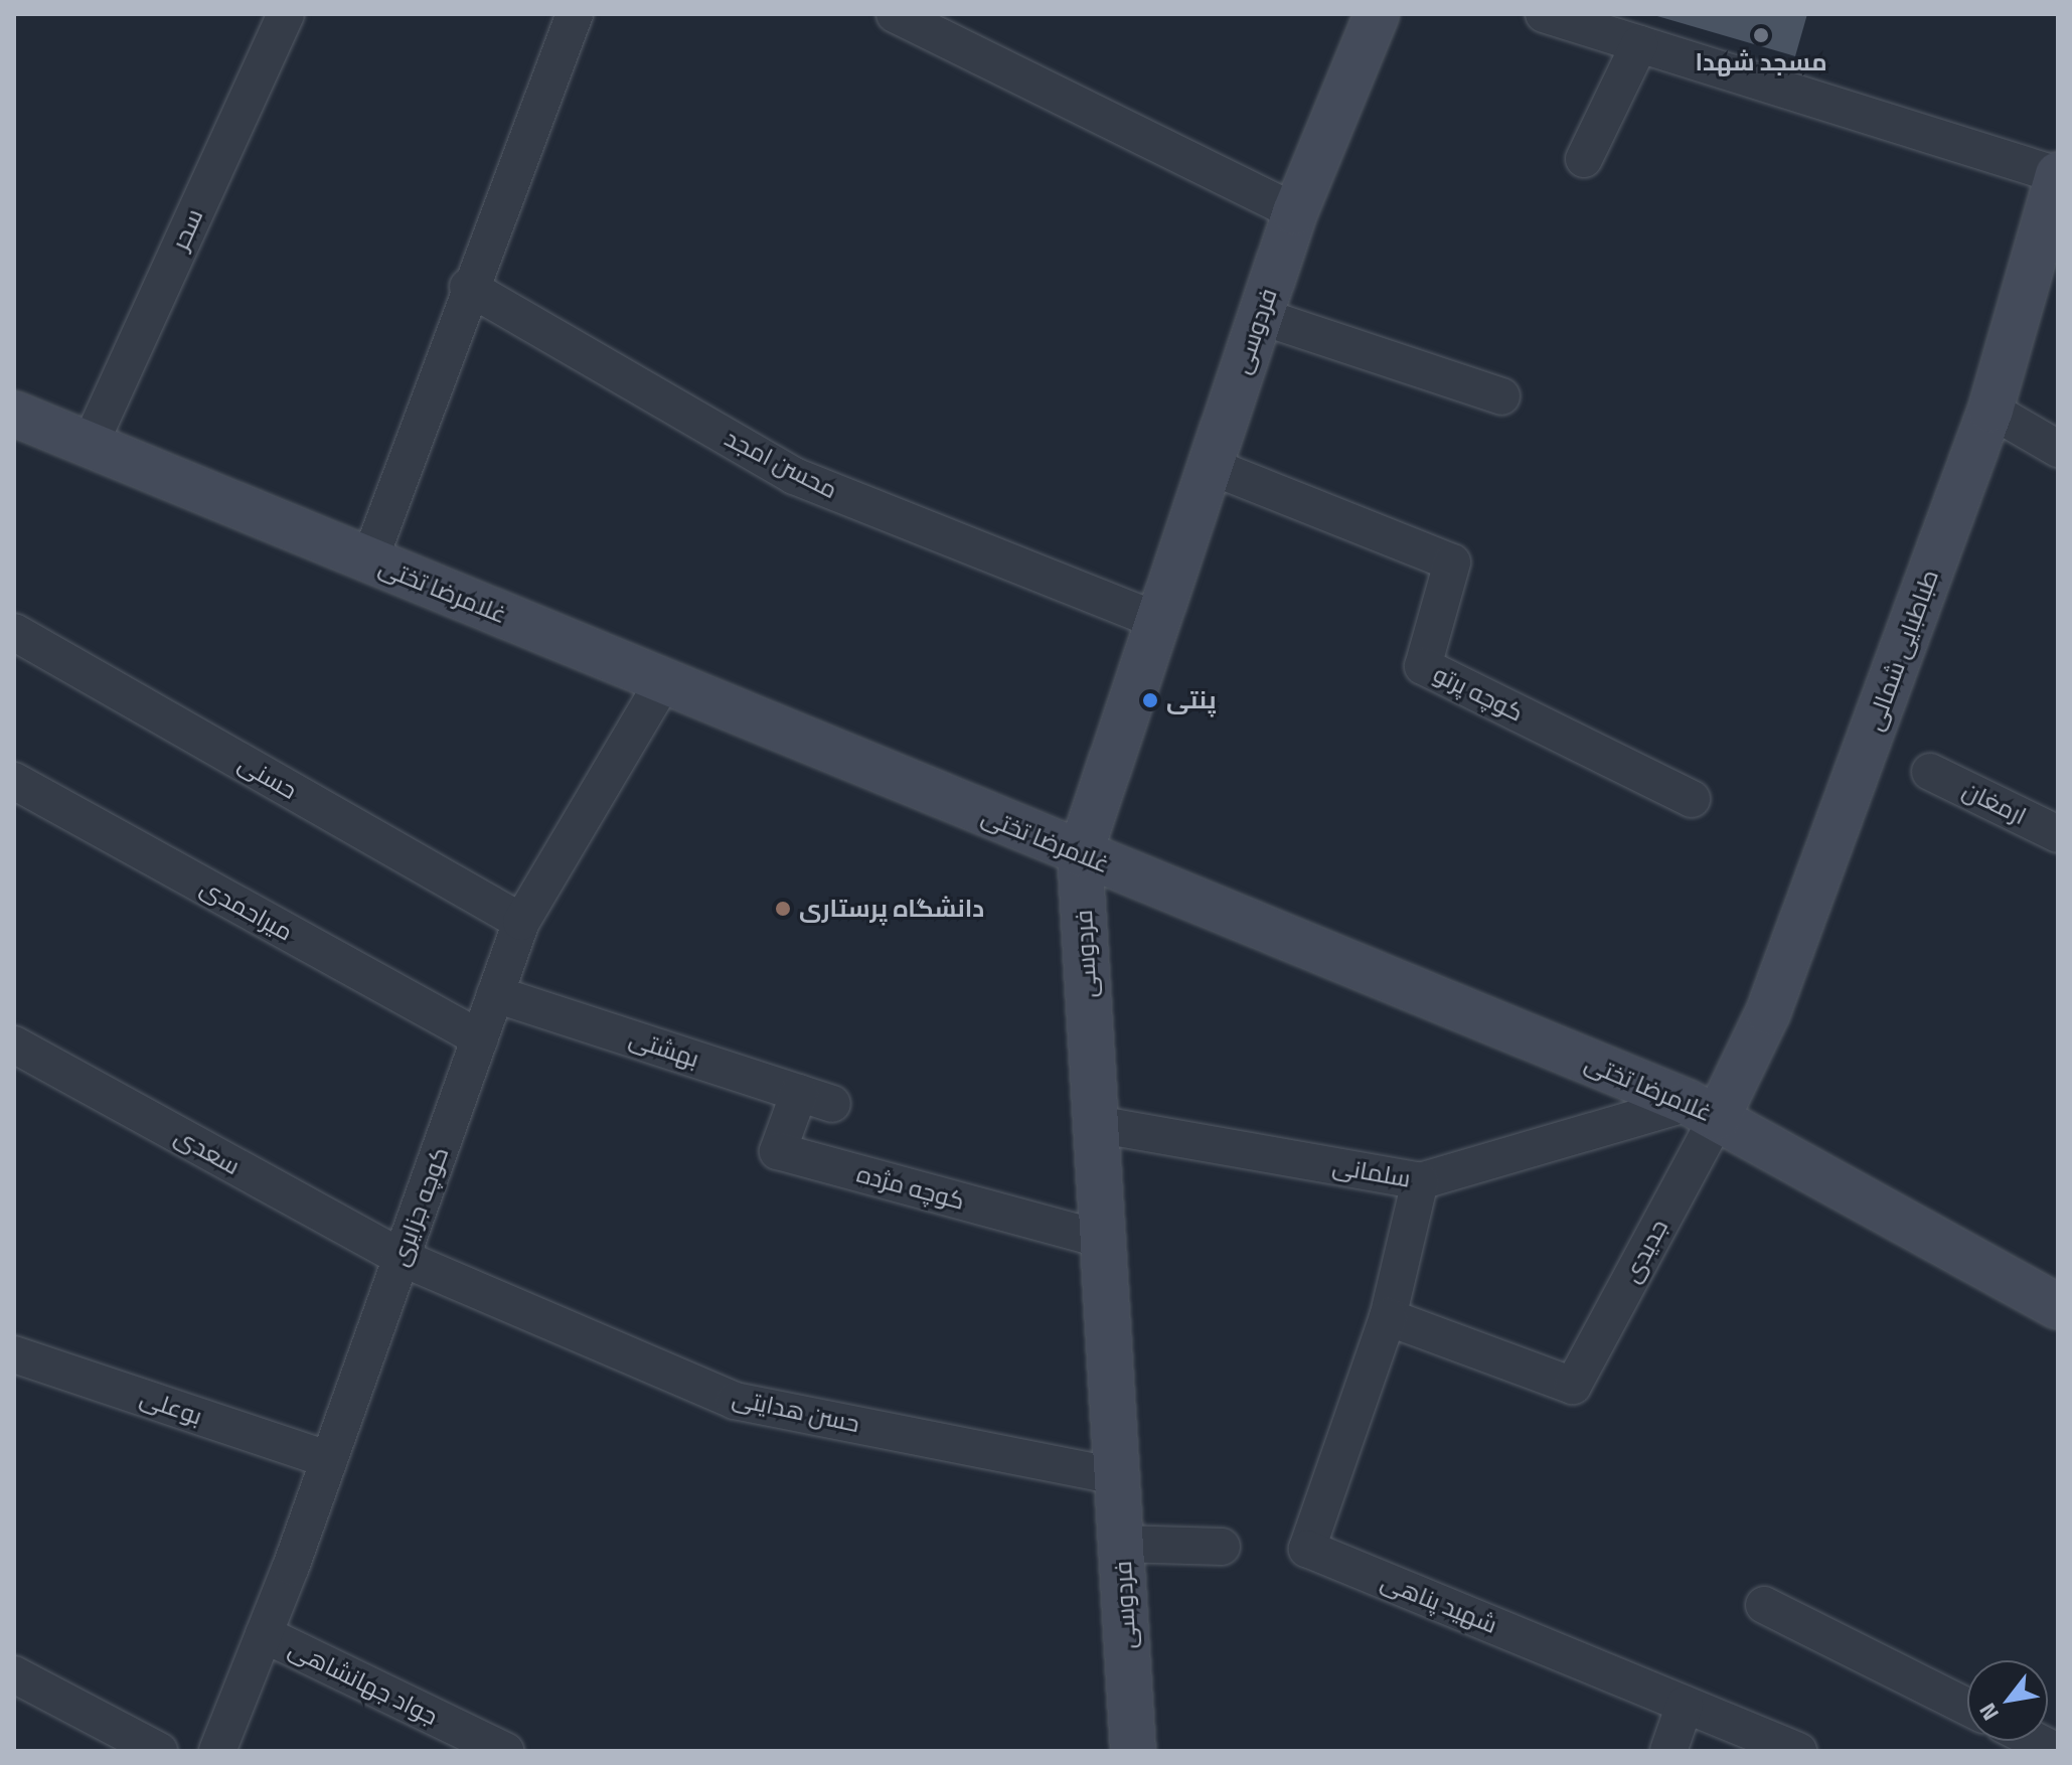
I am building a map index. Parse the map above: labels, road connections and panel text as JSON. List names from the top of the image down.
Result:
{
  "streets": {
    "street": [
      "سحر",
      "فردوسی",
      "محسن امجد",
      "غلامرضا تختی",
      "طباطبایی شمالی",
      "کوچه پرتو",
      "حسنی",
      "ارمغان",
      "میراحمدی",
      "بهشتی",
      "سعدی",
      "سلمانی",
      "کوچه مژده",
      "کوچه جزایری",
      "جدیدی",
      "بوعلی",
      "حسن هدایتی",
      "شهید پناهی",
      "جواد جهانشاهی"
    ]
  },
  "crossings": [
    ["سحر", "غلامرضا تختی"],
    ["فردوسی", "محسن امجد"],
    ["فردوسی", "غلامرضا تختی"],
    ["فردوسی", "کوچه پرتو"],
    ["فردوسی", "سلمانی"],
    ["فردوسی", "کوچه مژده"],
    ["فردوسی", "حسن هدایتی"],
    ["غلامرضا تختی", "طباطبایی شمالی"],
    ["غلامرضا تختی", "سلمانی"],
    ["غلامرضا تختی", "کوچه جزایری"],
    ["غلامرضا تختی", "جدیدی"],
    ["طباطبایی شمالی", "سلمانی"],
    ["طباطبایی شمالی", "جدیدی"],
    ["حسنی", "کوچه جزایری"],
    ["میراحمدی", "کوچه جزایری"],
    ["بهشتی", "کوچه مژده"],
    ["بهشتی", "کوچه جزایری"],
    ["سعدی", "کوچه جزایری"],
    ["سعدی", "حسن هدایتی"],
    ["سلمانی", "جدیدی"],
    ["کوچه جزایری", "بوعلی"],
    ["کوچه جزایری", "حسن هدایتی"],
    ["کوچه جزایری", "جواد جهانشاهی"],
    ["جدیدی", "شهید پناهی"]
  ],
  "places": ["مسجد شهدا", "پنتی", "دانشگاه پرستاری"],
  "north": "bottom left"
}
